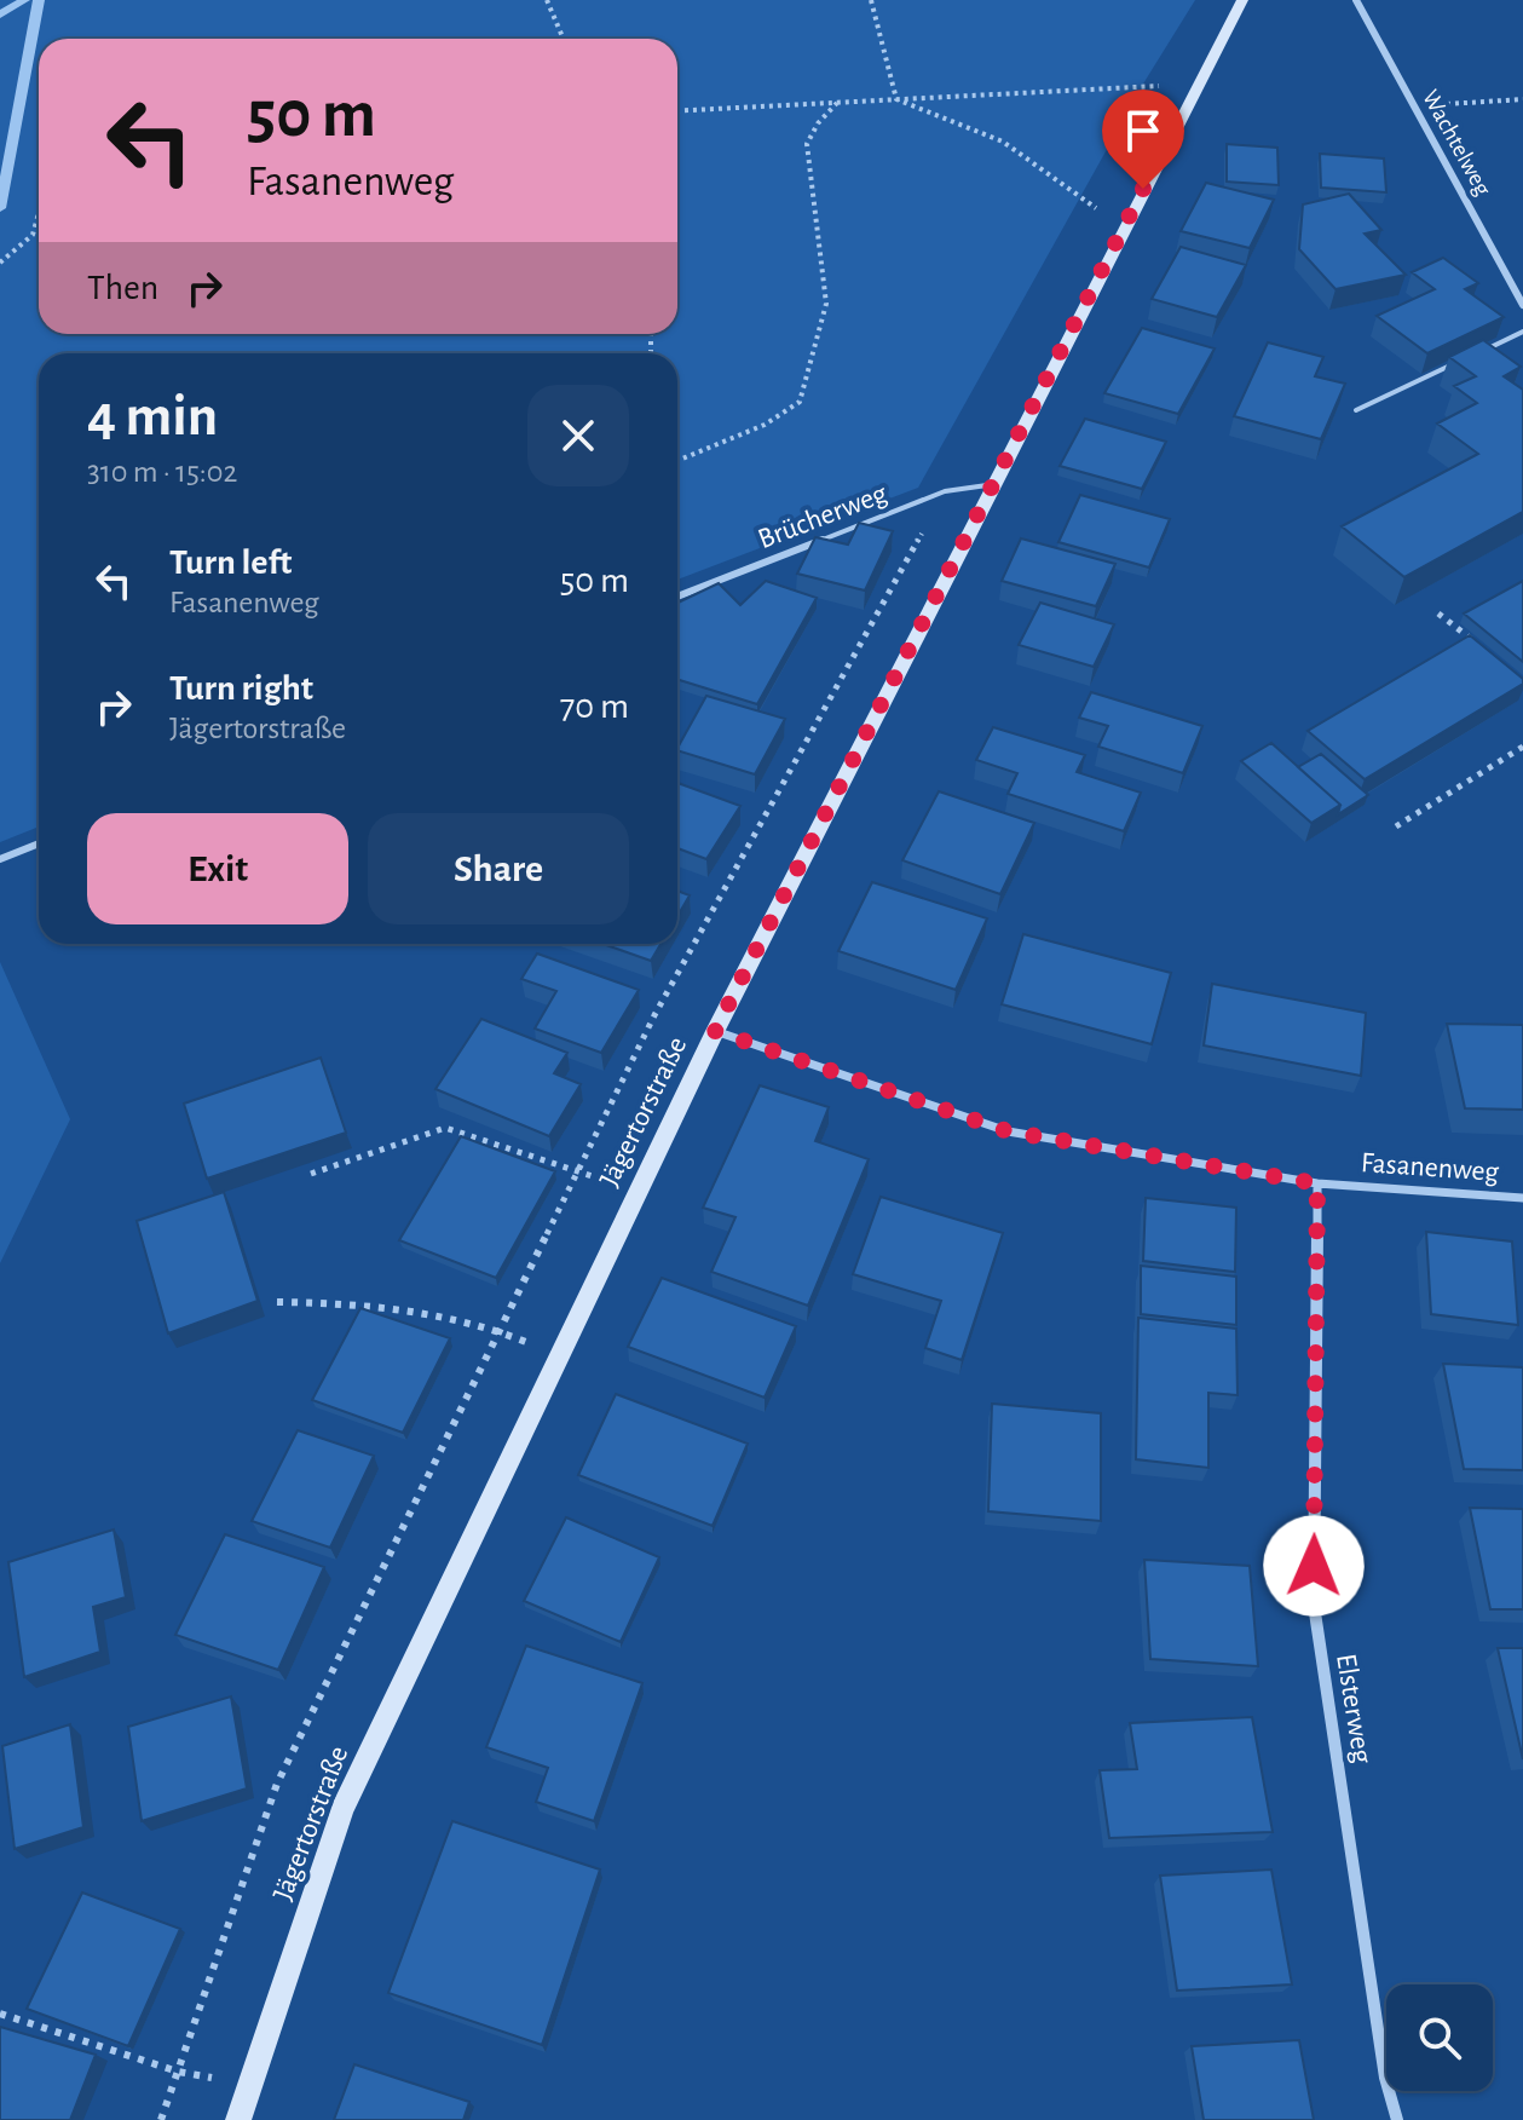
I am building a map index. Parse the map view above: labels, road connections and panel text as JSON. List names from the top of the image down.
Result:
{
  "streets": {
    "street": [
      "Wachtelweg",
      "Jägertorstraße",
      "Fasanenweg",
      "Elsterweg"
    ],
    "lane": ["Brücherweg"]
  },
  "crossings": [
    ["Brücherweg", "Jägertorstraße"],
    ["Jägertorstraße", "Fasanenweg"],
    ["Fasanenweg", "Elsterweg"]
  ],
  "page": {
    "turn": ["50 m", "Fasanenweg"],
    "then": "Then",
    "heading": ["4 min", "310 m · 15:02"],
    "list": [
      {
        "name": "Turn left",
        "note": "Fasanenweg",
        "value": "50 m"
      },
      {
        "name": "Turn right",
        "note": "Jägertorstraße",
        "value": "70 m"
      }
    ],
    "buttons": ["Exit", "Share"]
  }
}
